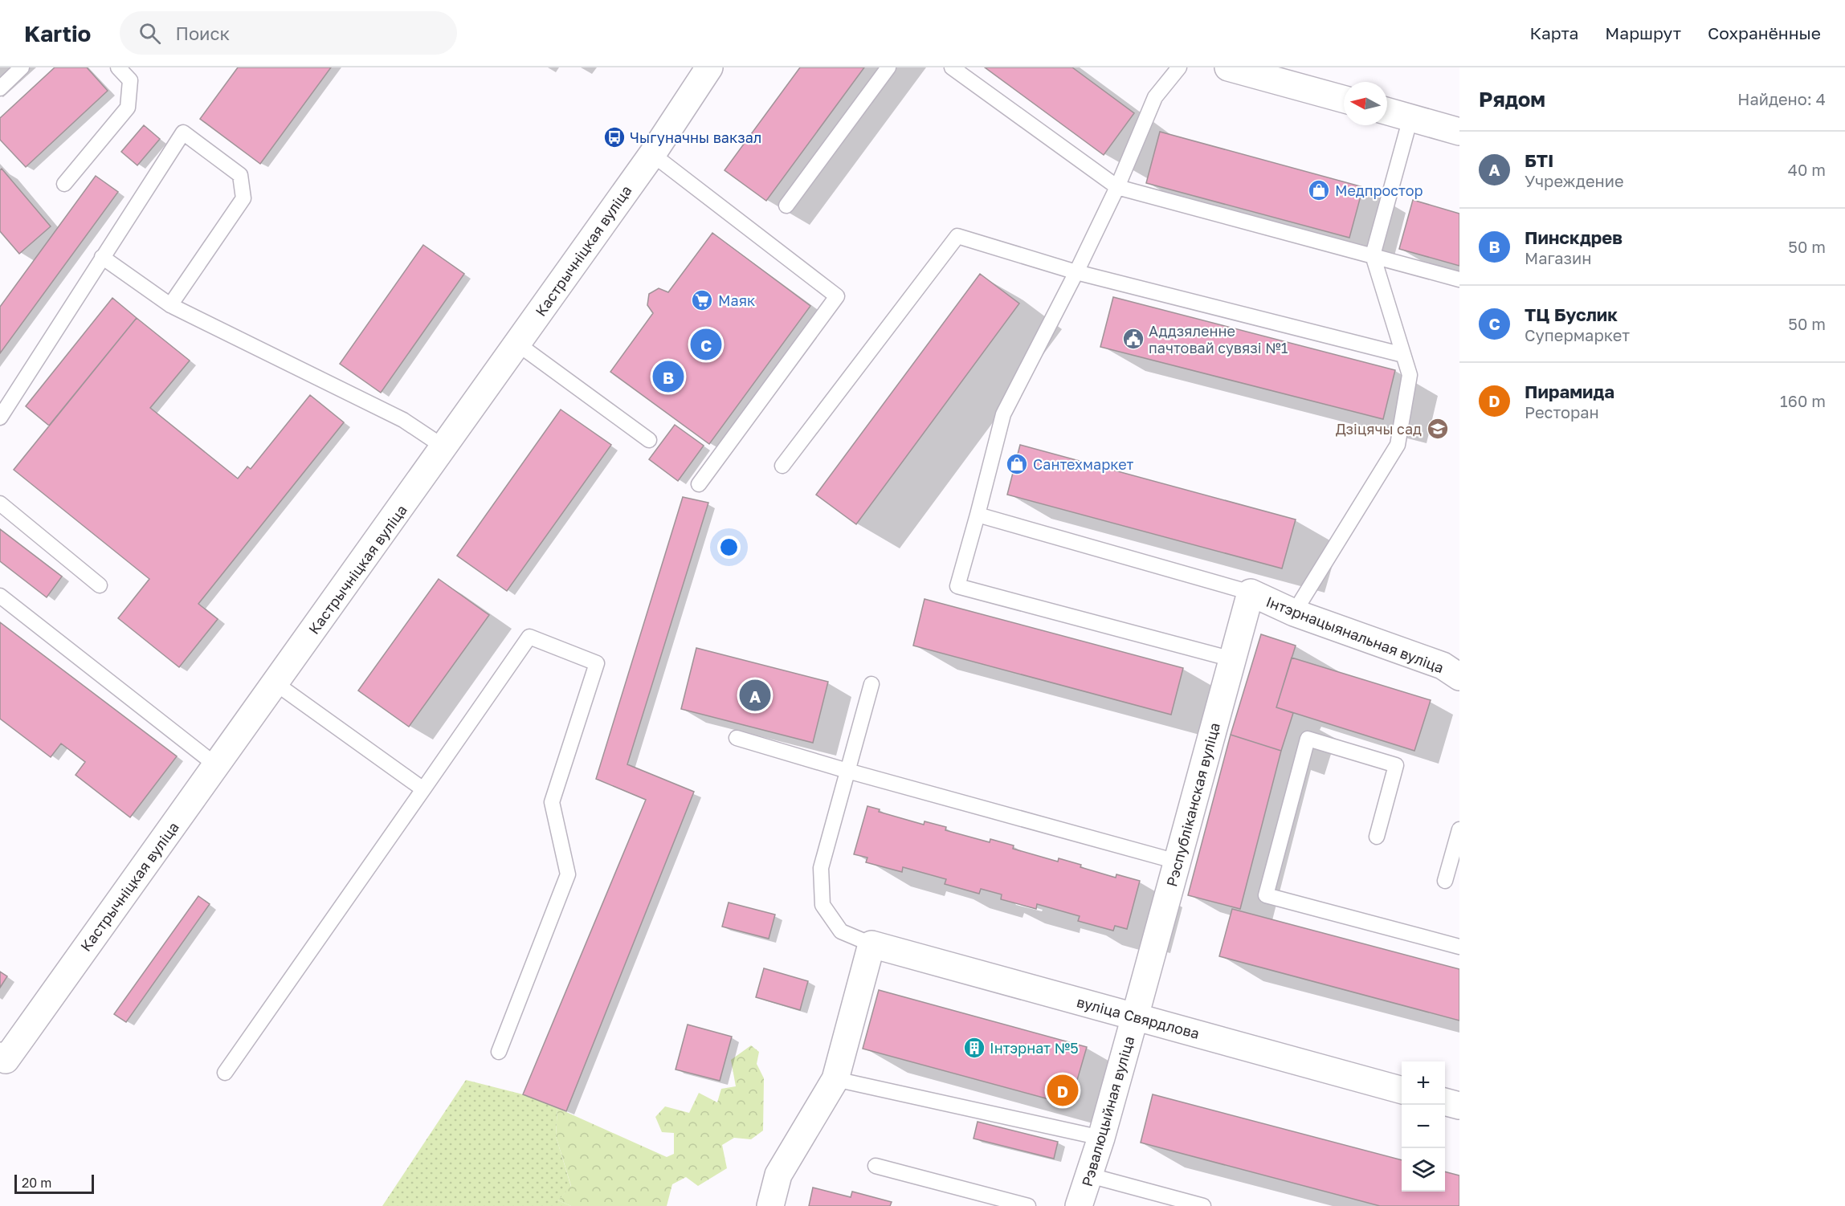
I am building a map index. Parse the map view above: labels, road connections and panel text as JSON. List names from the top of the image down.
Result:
{
  "streets": {
    "street": [
      "Кастрычніцкая вуліца",
      "Інтэрнацыянальная вуліца",
      "Рэспубліканская вуліца",
      "вуліца Свярдлова",
      "Рэвалюцыйная вуліца"
    ]
  },
  "crossings": [
    ["Інтэрнацыянальная вуліца", "Рэспубліканская вуліца"],
    ["Рэспубліканская вуліца", "вуліца Свярдлова"],
    ["Рэспубліканская вуліца", "Рэвалюцыйная вуліца"],
    ["вуліца Свярдлова", "Рэвалюцыйная вуліца"]
  ],
  "places": {
    "bus stop": ["Чыгуначны вакзал"],
    "shop": ["Медпростор", "Сантехмаркет"],
    "supermarket": ["Маяк"],
    "public building": ["Аддзяленне пачтовай сувязі №1"],
    "school or university": ["Дзіцячы сад"],
    "building": ["Інтэрнат №5"]
  },
  "scale_bar": "20 m",
  "north": "left",
  "page": {
    "header": "Kartio",
    "search": "Поиск",
    "nav": ["Карта", "Маршрут", "Сохранённые"],
    "heading": ["Рядом", "Найдено: 4"],
    "list": [
      {
        "mark": "A",
        "name": "БТІ",
        "note": "Учреждение",
        "value": "40 m"
      },
      {
        "mark": "B",
        "name": "Пинскдрев",
        "note": "Магазин",
        "value": "50 m"
      },
      {
        "mark": "C",
        "name": "ТЦ Буслик",
        "note": "Супермаркет",
        "value": "50 m"
      },
      {
        "mark": "D",
        "name": "Пирамида",
        "note": "Ресторан",
        "value": "160 m"
      }
    ],
    "pins": [
      "C",
      "B",
      "A",
      "D"
    ],
    "map_buttons": ["+", "−"],
    "scale": "20 m"
  }
}
